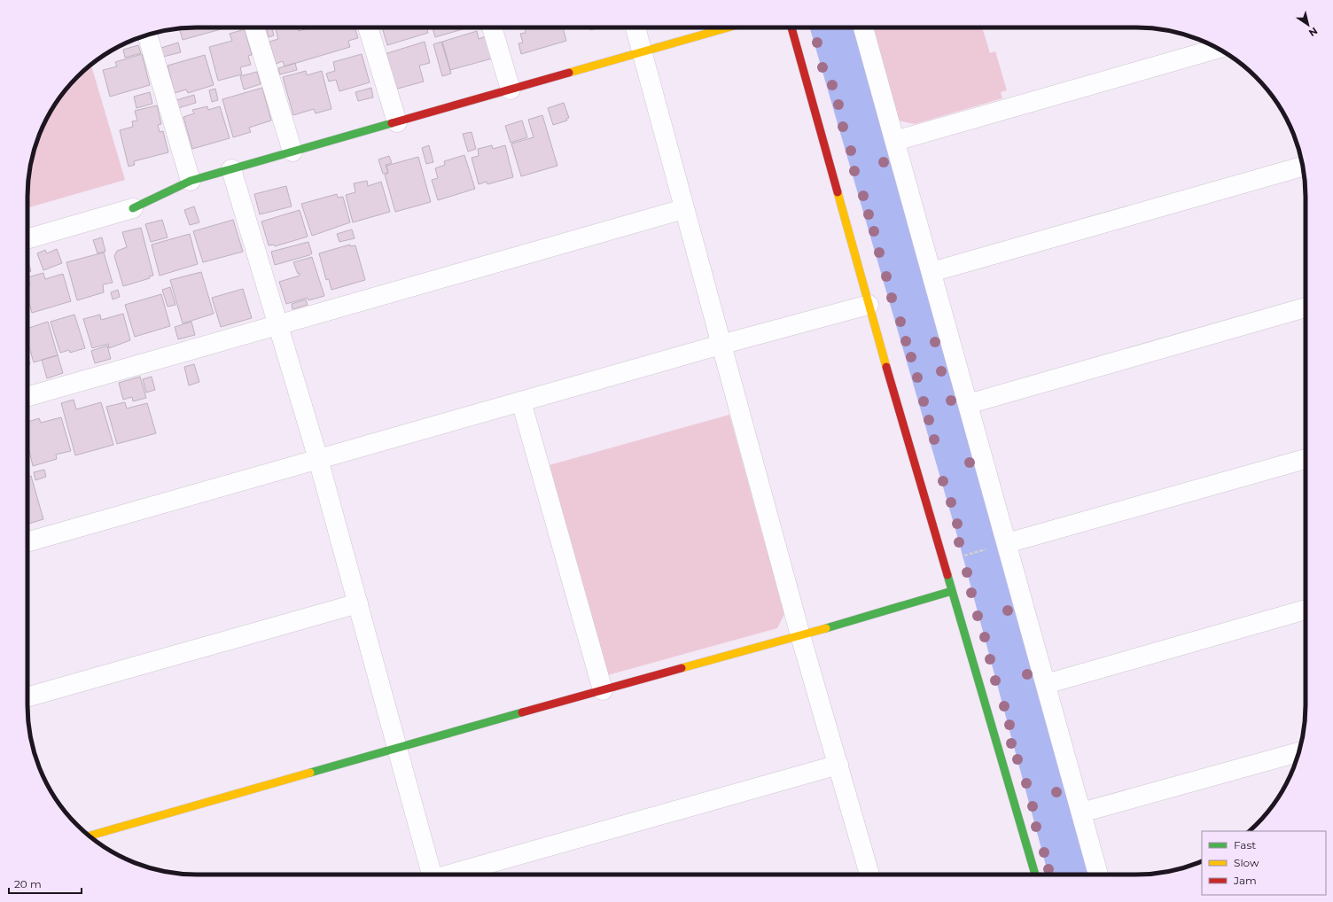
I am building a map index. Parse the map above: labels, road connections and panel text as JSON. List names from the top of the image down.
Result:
{
  "legend": ["Fast", "Slow", "Jam"],
  "scale_bar": "20 m",
  "north": "bottom right"
}
